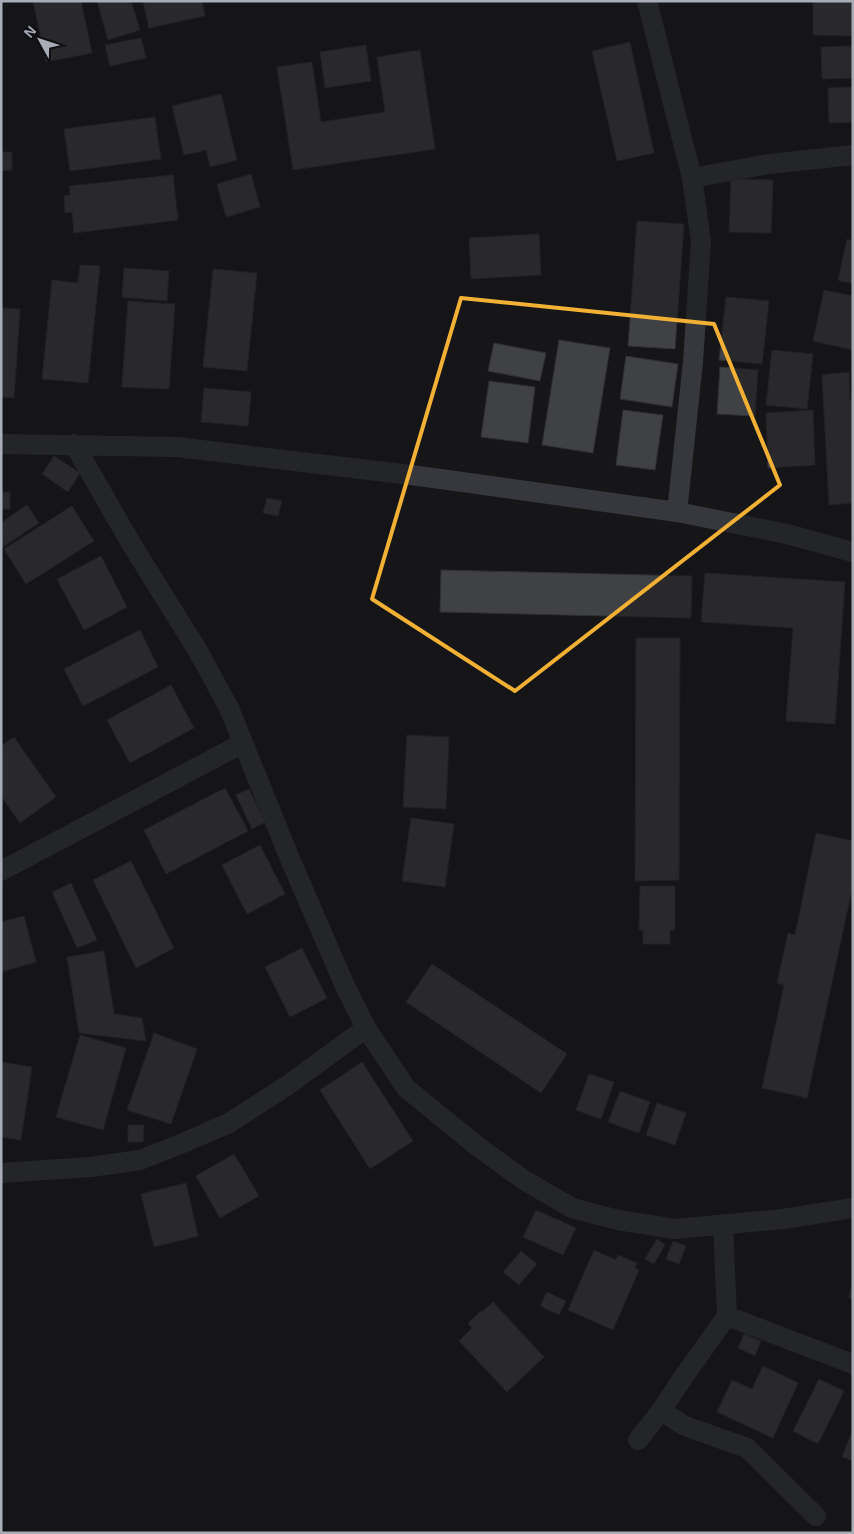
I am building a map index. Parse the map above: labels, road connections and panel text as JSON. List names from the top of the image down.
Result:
{
  "north": "top left"
}
